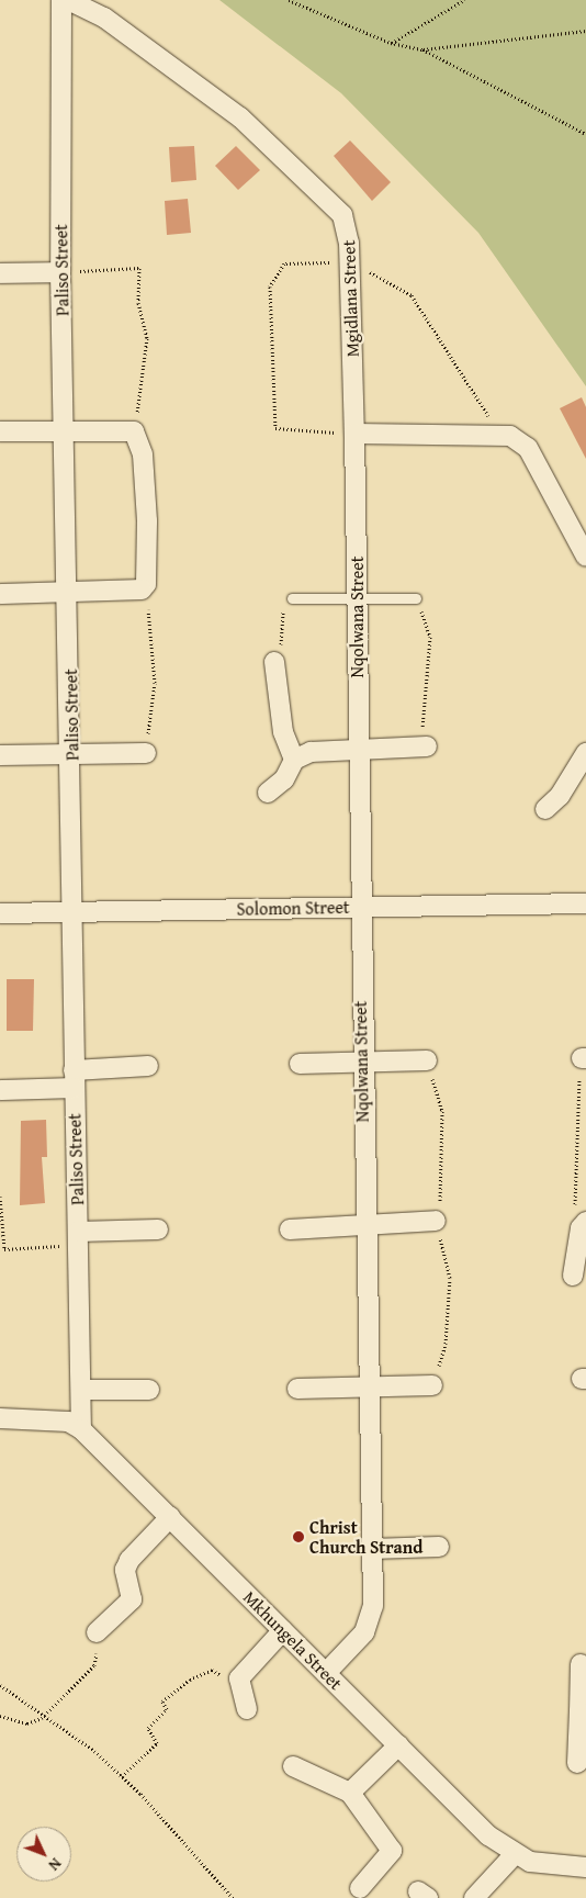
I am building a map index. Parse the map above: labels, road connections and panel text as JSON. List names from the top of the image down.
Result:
{
  "streets": {
    "street": [
      "Paliso Street",
      "Mgidlana Street",
      "Nqolwana Street",
      "Solomon Street",
      "Mkhungela Street"
    ]
  },
  "crossings": [
    ["Paliso Street", "Solomon Street"],
    ["Paliso Street", "Mkhungela Street"],
    ["Mgidlana Street", "Nqolwana Street"],
    ["Nqolwana Street", "Solomon Street"],
    ["Nqolwana Street", "Mkhungela Street"]
  ],
  "places": ["Christ Church Strand"],
  "north": "bottom right"
}
